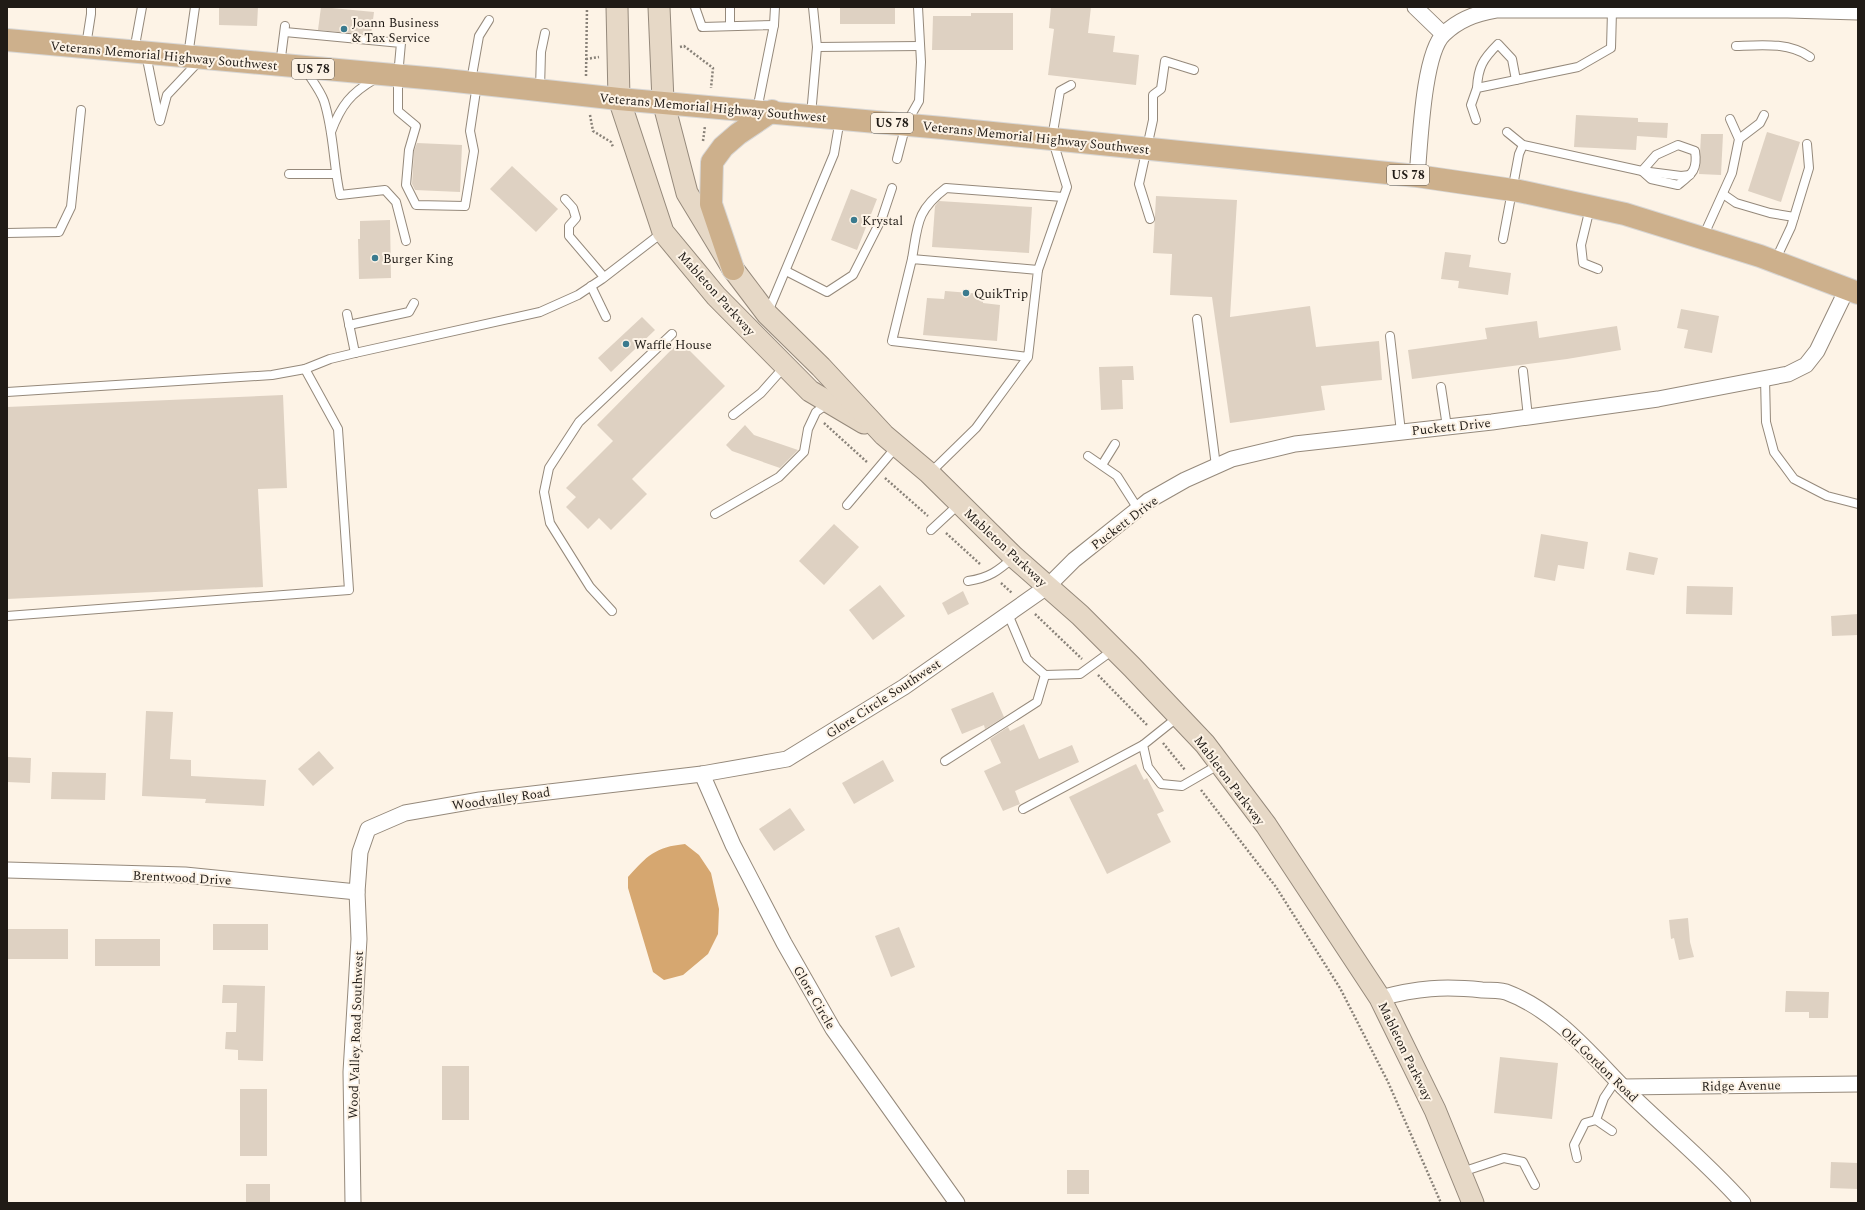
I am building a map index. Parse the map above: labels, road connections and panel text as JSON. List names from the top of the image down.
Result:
{
  "streets": {
    "main road": ["Veterans Memorial Highway Southwest", "US 78", "Mableton Parkway"],
    "street": [
      "Puckett Drive",
      "Glore Circle Southwest",
      "Woodvalley Road",
      "Brentwood Drive",
      "Glore Circle",
      "Wood Valley Road Southwest",
      "Old Gordon Road",
      "Ridge Avenue"
    ]
  },
  "crossings": [
    ["Veterans Memorial Highway Southwest", "Mableton Parkway"],
    ["Veterans Memorial Highway Southwest", "Puckett Drive"],
    ["Mableton Parkway", "Puckett Drive"],
    ["Mableton Parkway", "Glore Circle Southwest"],
    ["Mableton Parkway", "Old Gordon Road"],
    ["Puckett Drive", "Glore Circle Southwest"],
    ["Glore Circle Southwest", "Woodvalley Road"],
    ["Glore Circle Southwest", "Glore Circle"],
    ["Woodvalley Road", "Brentwood Drive"],
    ["Woodvalley Road", "Glore Circle"],
    ["Woodvalley Road", "Wood Valley Road Southwest"],
    ["Brentwood Drive", "Wood Valley Road Southwest"],
    ["Old Gordon Road", "Ridge Avenue"]
  ],
  "places": [
    "Joann Business & Tax Service",
    "Krystal",
    "Burger King",
    "QuikTrip",
    "Waffle House"
  ]
}
